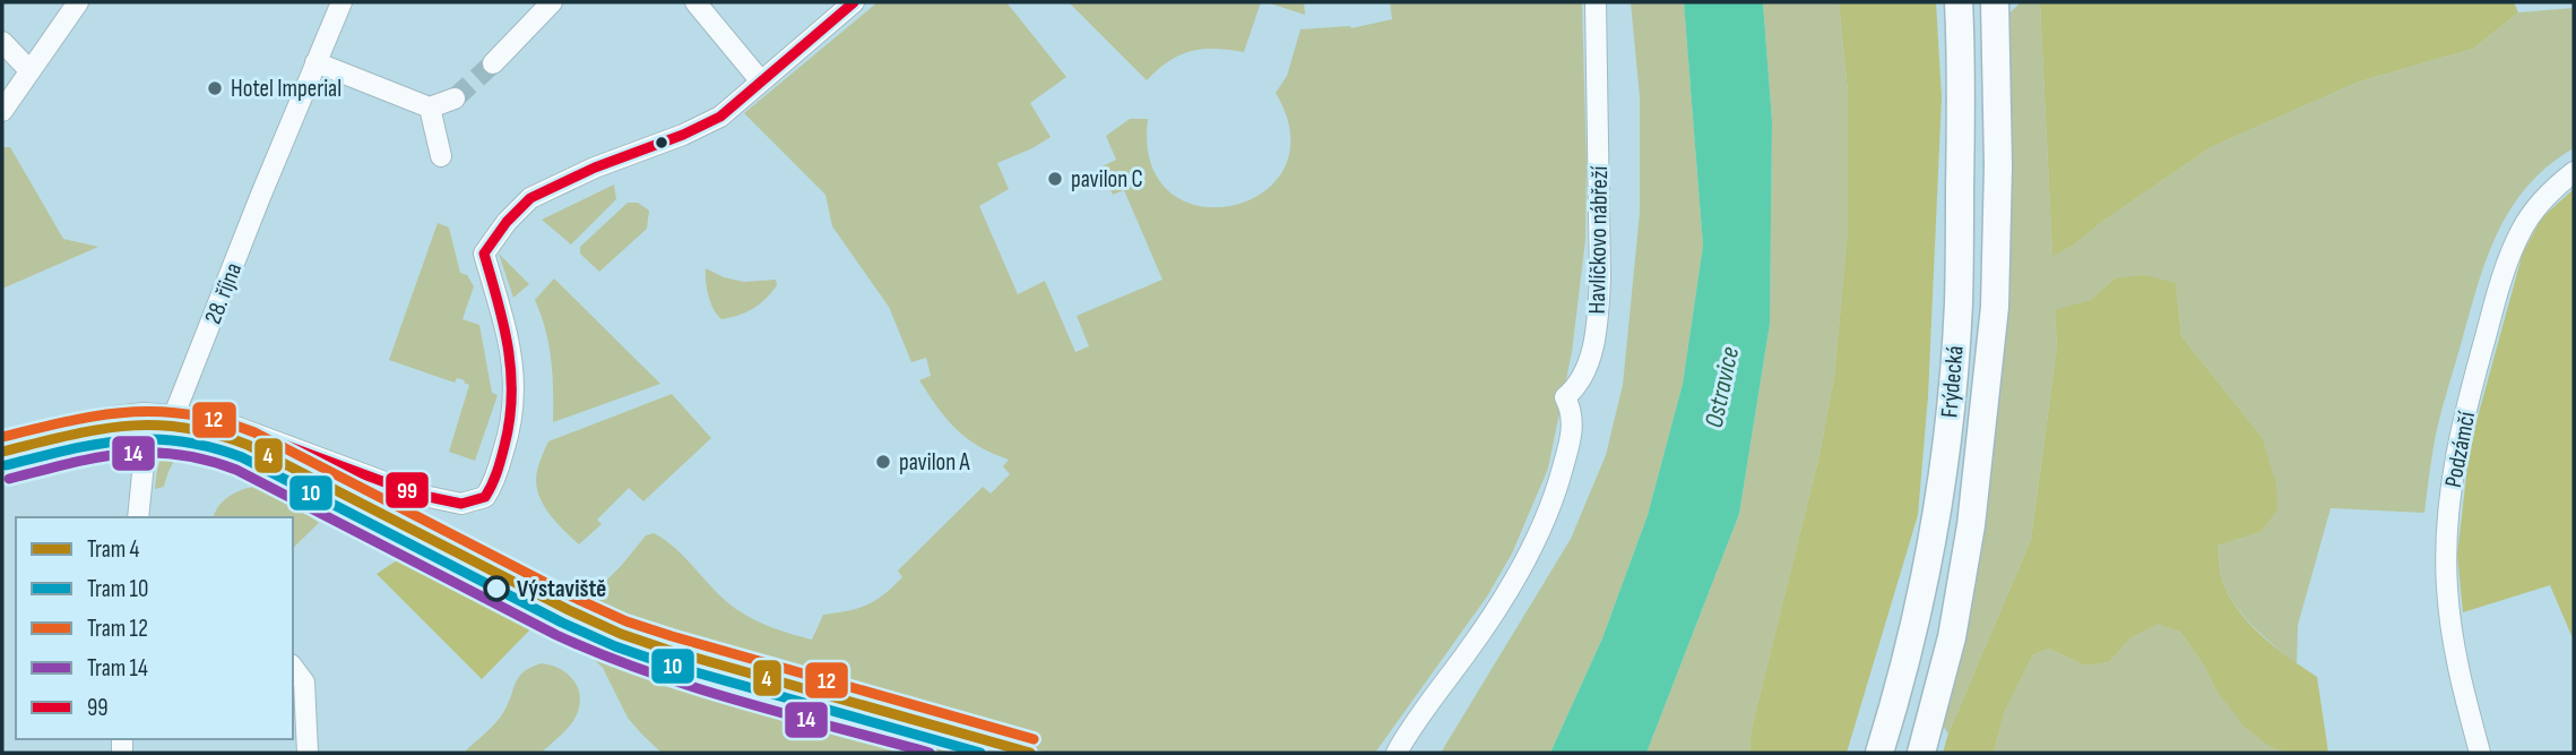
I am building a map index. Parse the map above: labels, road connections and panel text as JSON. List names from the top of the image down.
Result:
{
  "streets": {
    "main road": ["Frýdecká"],
    "street": ["Havlíčkovo nábřeží", "28. října", "Podzámčí"]
  },
  "water": ["Ostravice"],
  "places": [
    "Hotel Imperial",
    "pavilon C",
    "pavilon A",
    "Výstaviště"
  ],
  "lines": [
    "transit line 99",
    "tram line 12",
    "tram line 4",
    "tram line 10",
    "tram line 14"
  ],
  "legend": [
    "Tram 4",
    "Tram 10",
    "Tram 12",
    "Tram 14",
    "99"
  ]
}
